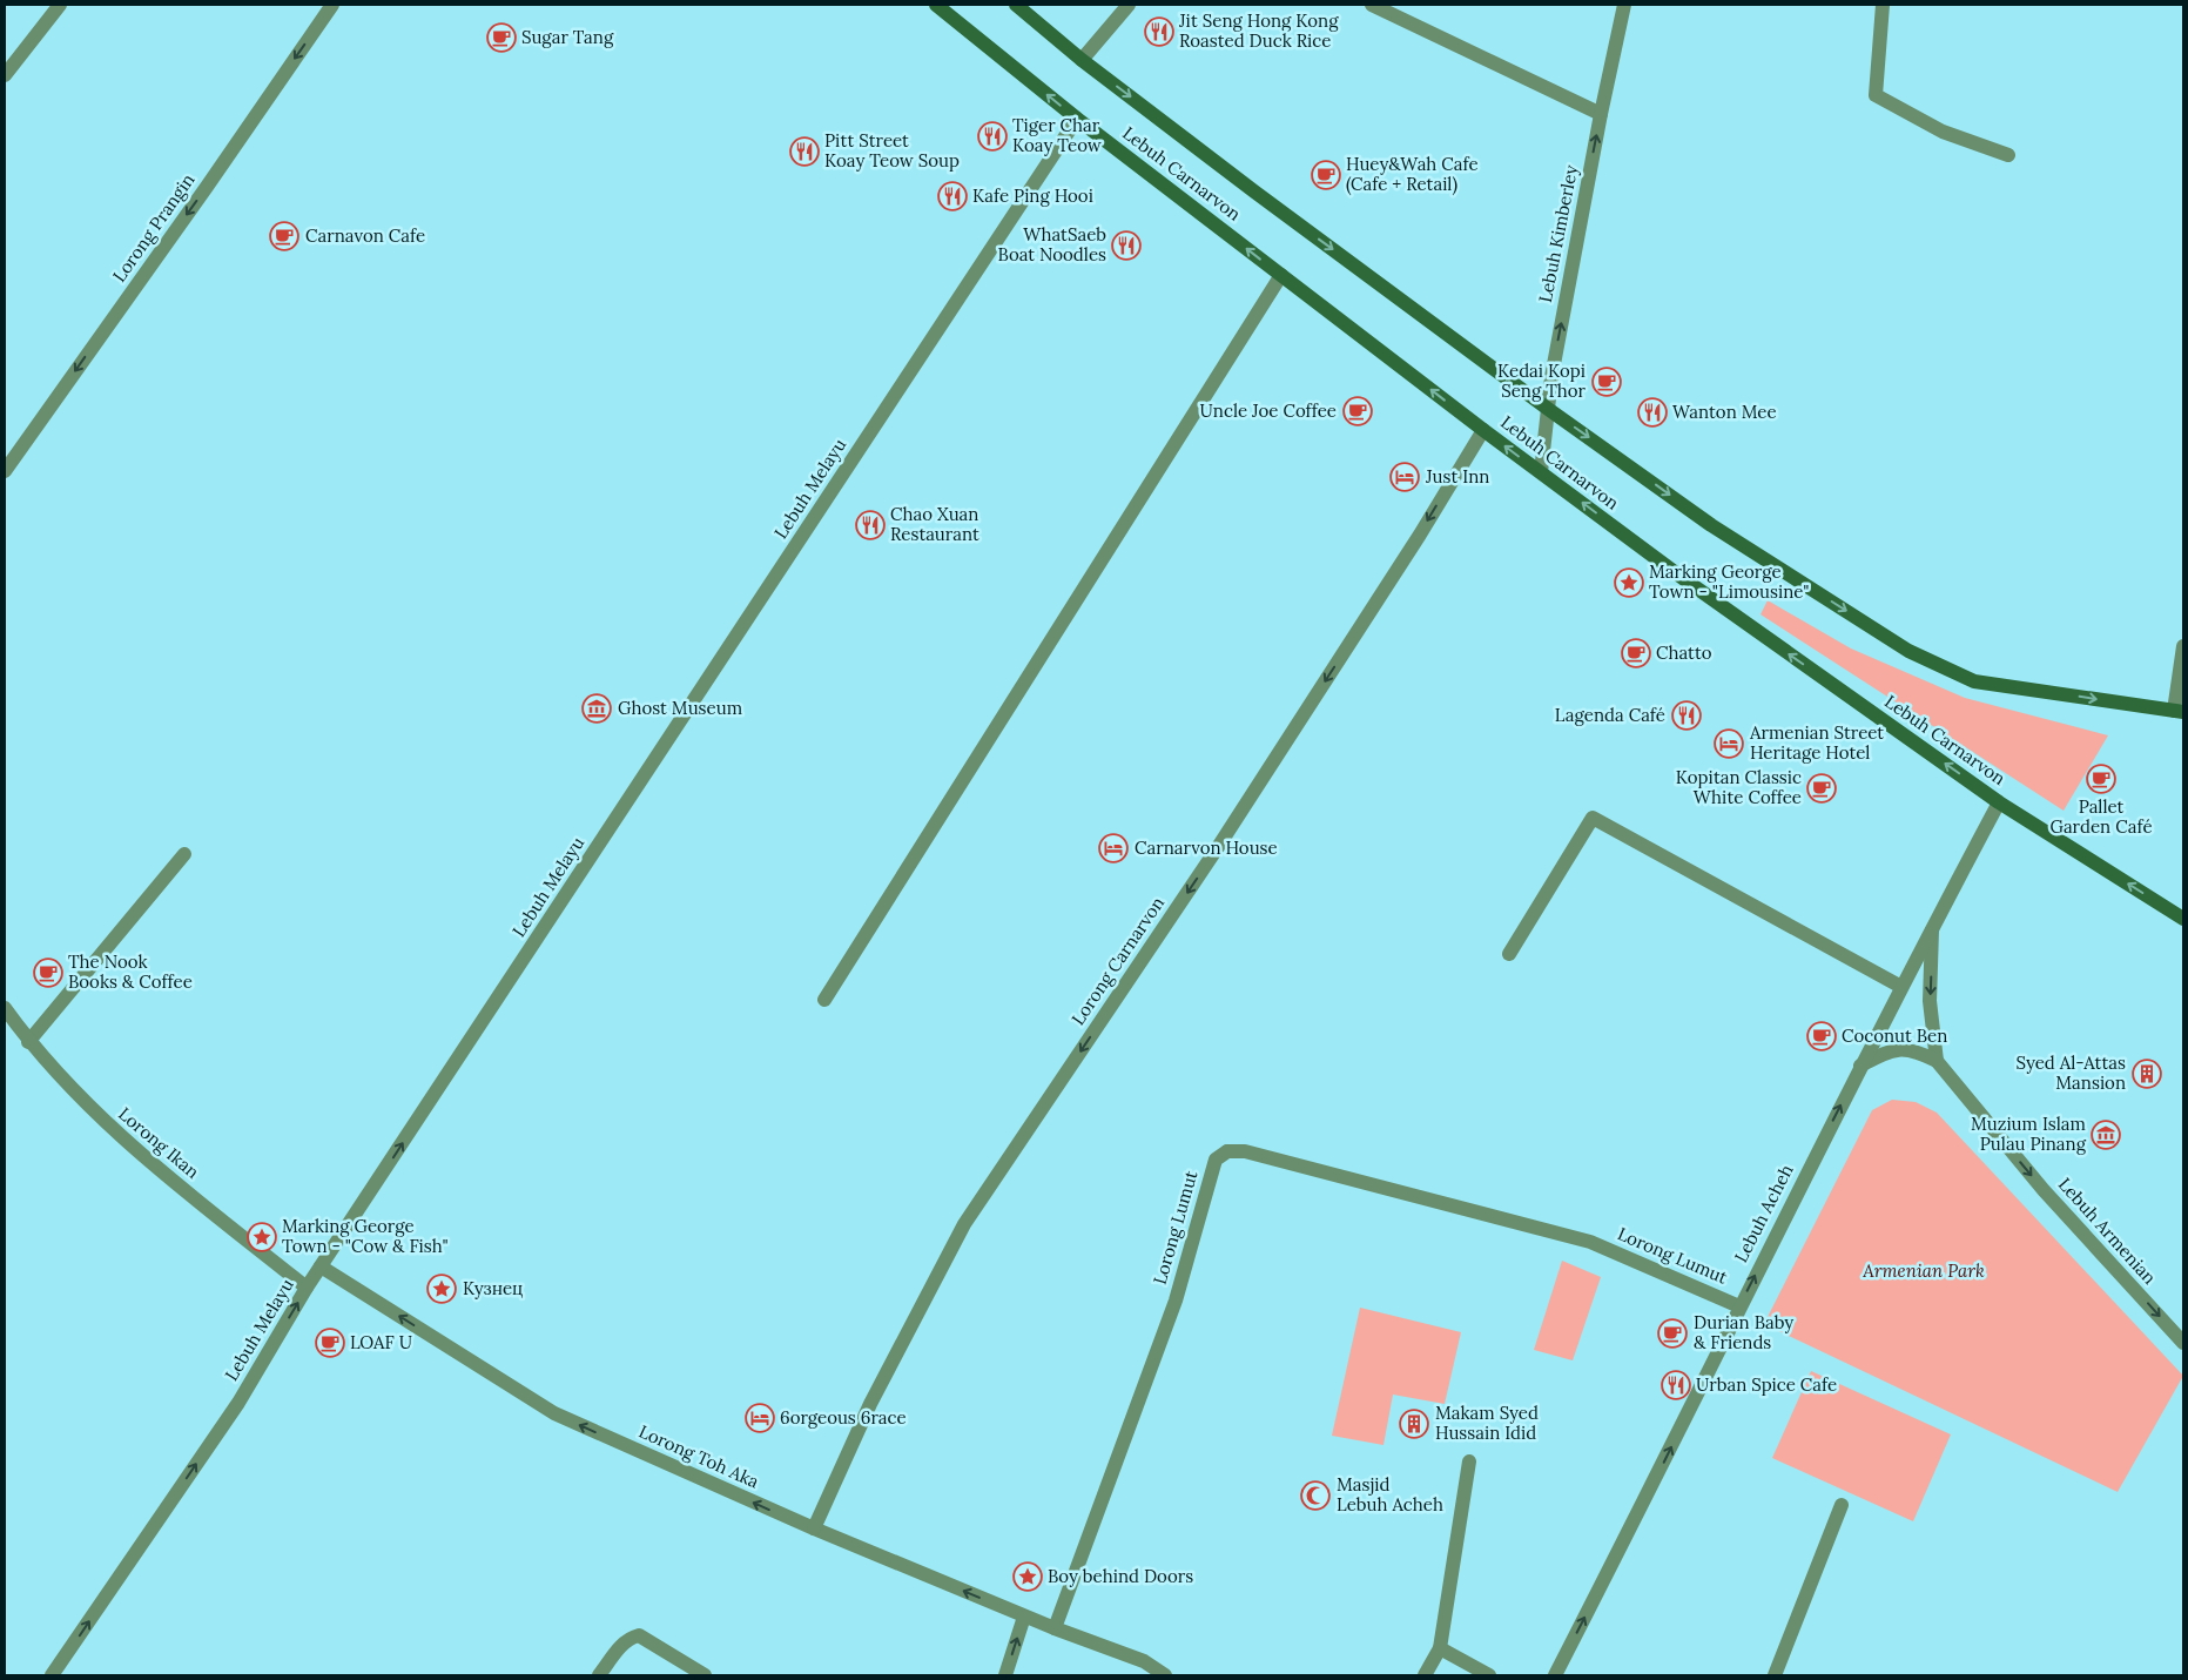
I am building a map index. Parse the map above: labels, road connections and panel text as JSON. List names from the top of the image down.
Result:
{
  "streets": {
    "main road": ["Lebuh Carnarvon"],
    "street": [
      "Lorong Prangin",
      "Lebuh Kimberley",
      "Lebuh Melayu",
      "Lorong Carnarvon",
      "Lorong Ikan",
      "Lebuh Acheh",
      "Lorong Lumut",
      "Lebuh Armenian",
      "Lorong Toh Aka"
    ]
  },
  "crossings": [
    ["Lebuh Carnarvon", "Lebuh Kimberley"],
    ["Lebuh Carnarvon", "Lebuh Melayu"],
    ["Lebuh Carnarvon", "Lorong Carnarvon"],
    ["Lebuh Carnarvon", "Lebuh Acheh"],
    ["Lebuh Melayu", "Lorong Ikan"],
    ["Lebuh Melayu", "Lorong Toh Aka"],
    ["Lorong Carnarvon", "Lorong Toh Aka"],
    ["Lebuh Acheh", "Lorong Lumut"],
    ["Lebuh Acheh", "Lebuh Armenian"]
  ],
  "one_way": [
    "Lorong Prangin",
    "Lebuh Kimberley",
    "Lebuh Melayu",
    "Lorong Carnarvon",
    "Lebuh Acheh",
    "Lebuh Armenian",
    "Lorong Toh Aka"
  ],
  "parks": ["Armenian Park"],
  "places": {
    "restaurant": [
      "Jit Seng Hong Kong Roasted Duck Rice",
      "Tiger Char Koay Teow",
      "Pitt Street Koay Teow Soup",
      "Kafe Ping Hooi",
      "WhatSaeb Boat Noodles",
      "Wanton Mee",
      "Chao Xuan Restaurant",
      "Lagenda Café",
      "Urban Spice Cafe"
    ],
    "cafe": [
      "Sugar Tang",
      "Huey&Wah Cafe (Cafe + Retail)",
      "Carnavon Cafe",
      "Kedai Kopi Seng Thor",
      "Uncle Joe Coffee",
      "Chatto",
      "Pallet Garden Café",
      "Kopitan Classic White Coffee",
      "The Nook Books & Coffee",
      "Coconut Ben",
      "Durian Baby & Friends",
      "LOAF U"
    ],
    "hotel": [
      "Just Inn",
      "Armenian Street Heritage Hotel",
      "Carnarvon House",
      "6orgeous 6race"
    ],
    "place": [
      "Marking George Town - \"Limousine\"",
      "Marking George Town - \"Cow & Fish\"",
      "Кузнец",
      "Boy behind Doors"
    ],
    "museum": ["Ghost Museum", "Muzium Islam Pulau Pinang"],
    "building": ["Syed Al-Attas Mansion", "Makam Syed Hussain Idid"],
    "mosque": ["Masjid Lebuh Acheh"]
  }
}
